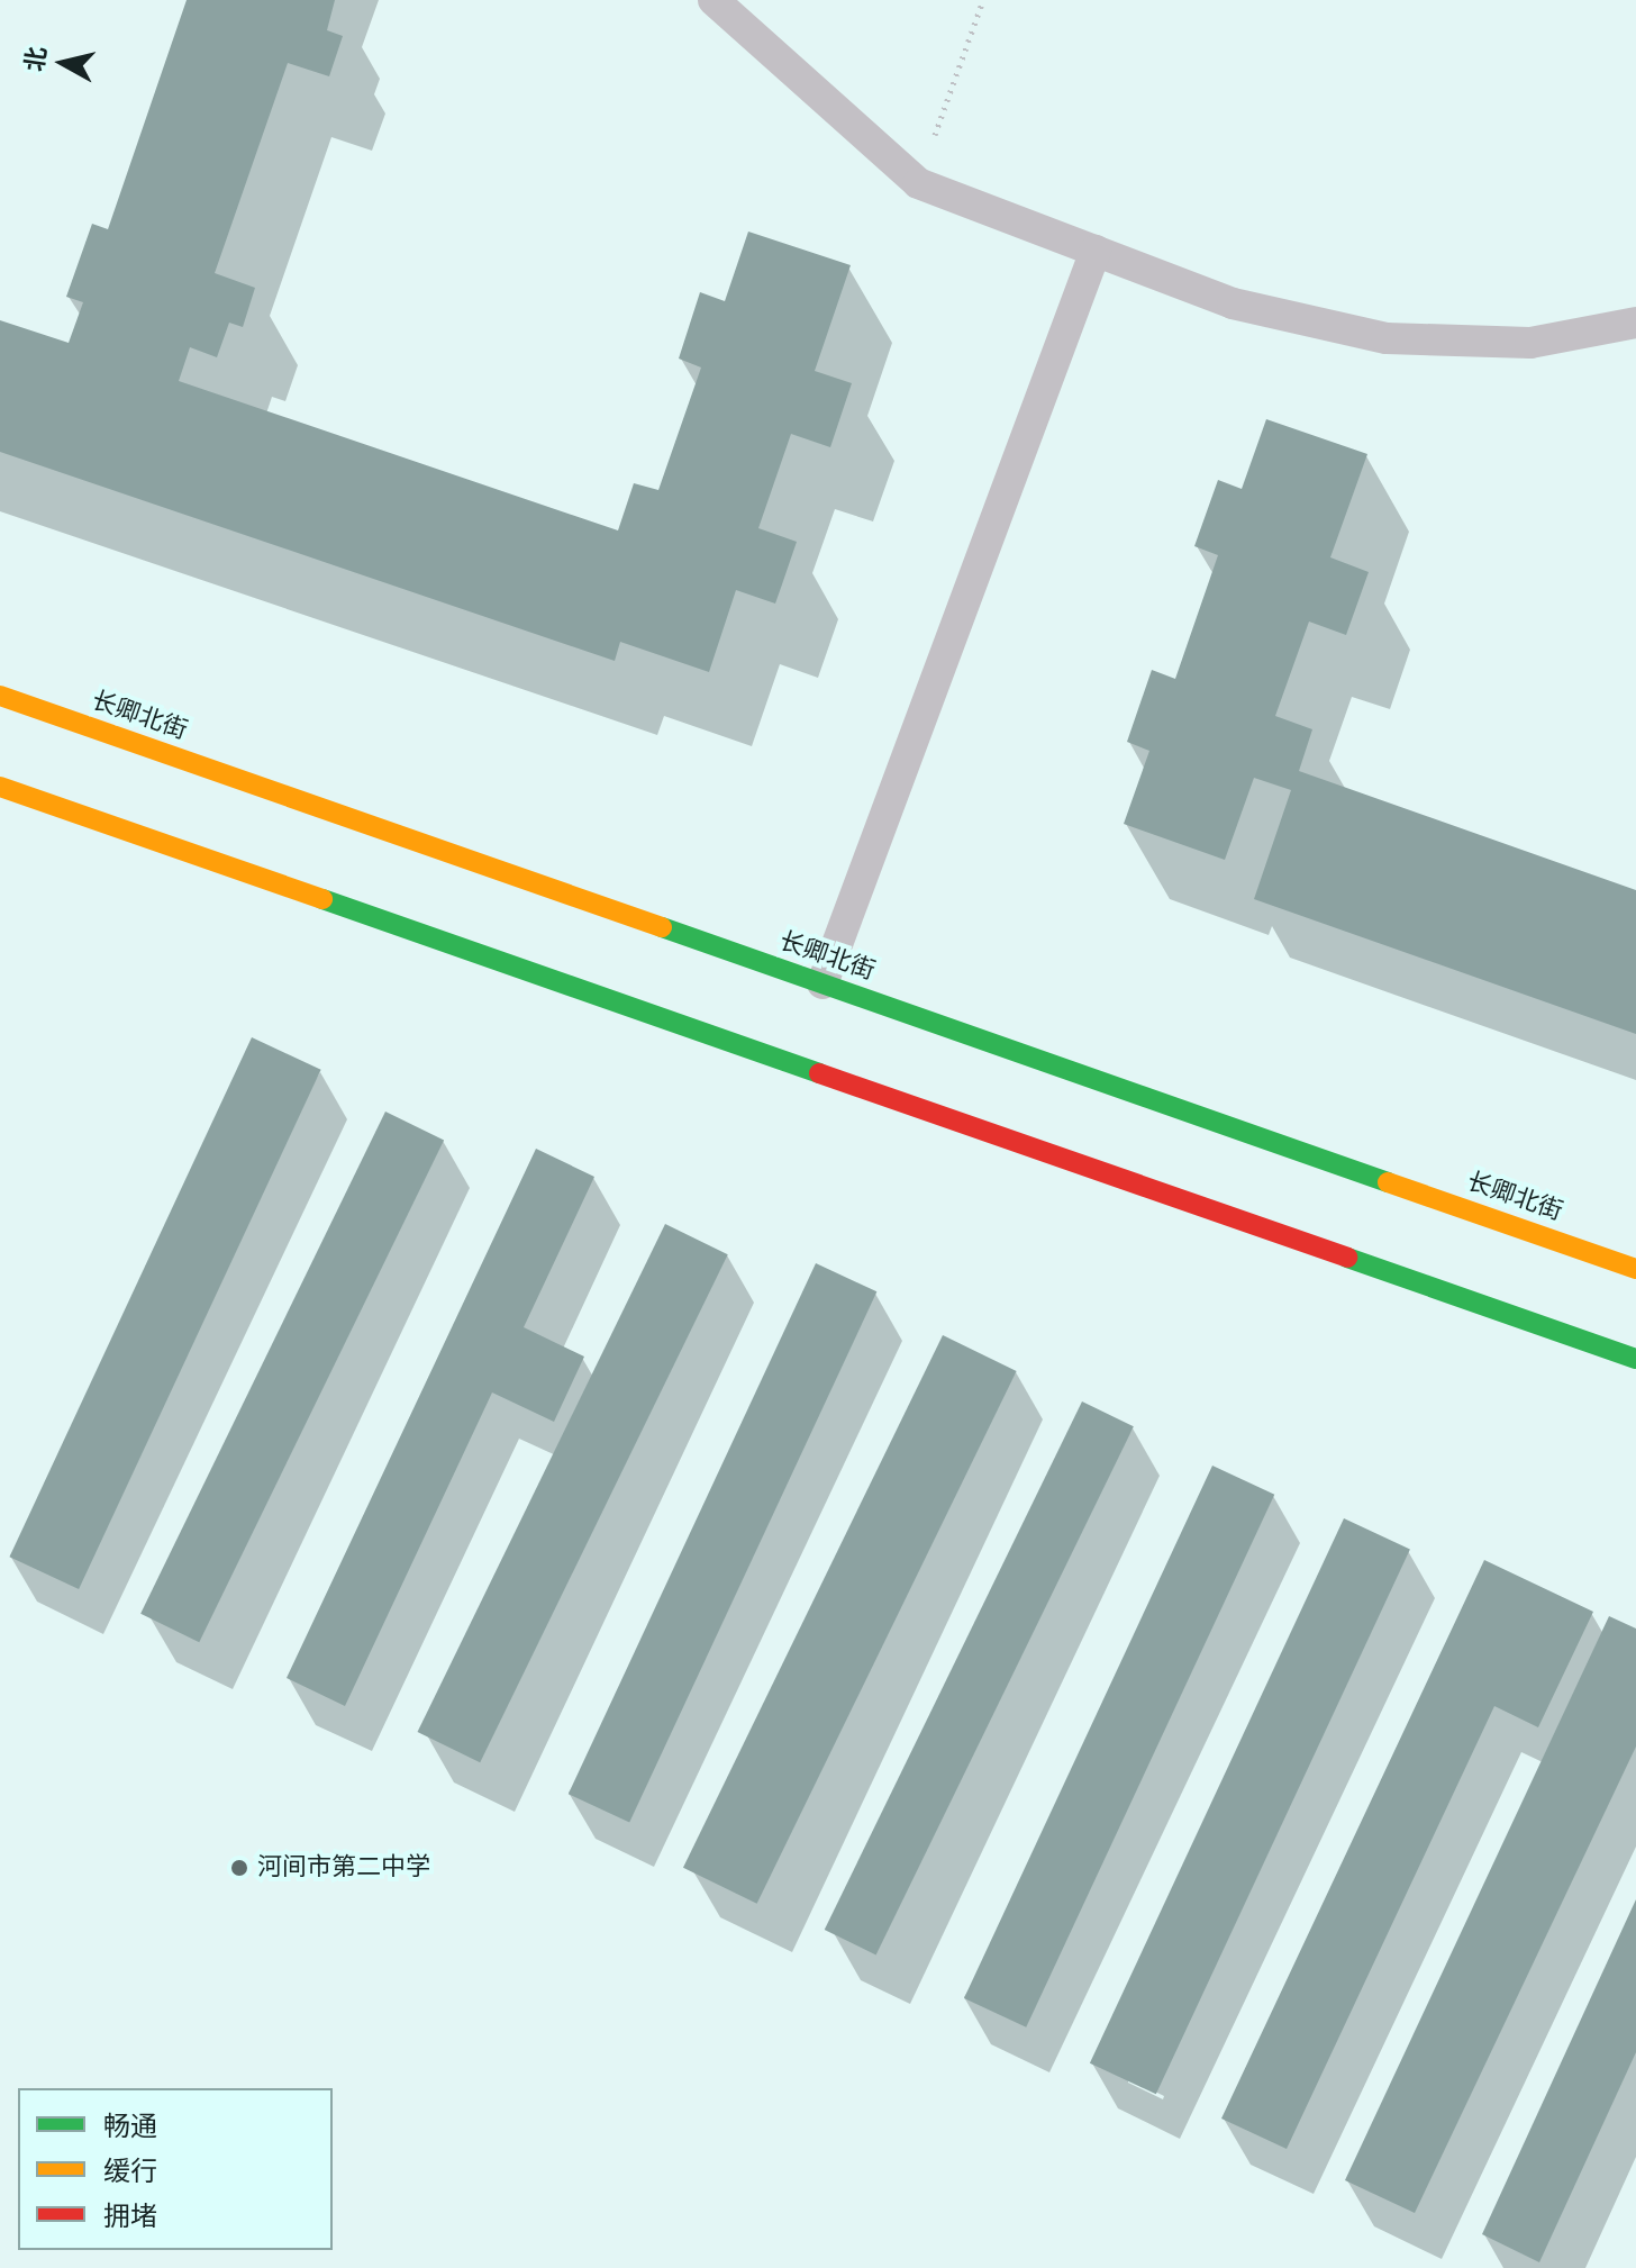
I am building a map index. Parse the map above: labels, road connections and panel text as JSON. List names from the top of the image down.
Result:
{
  "streets": {
    "street": ["长卿北街"]
  },
  "places": ["河间市第二中学"],
  "legend": ["畅通", "缓行", "拥堵"],
  "north": "left"
}
